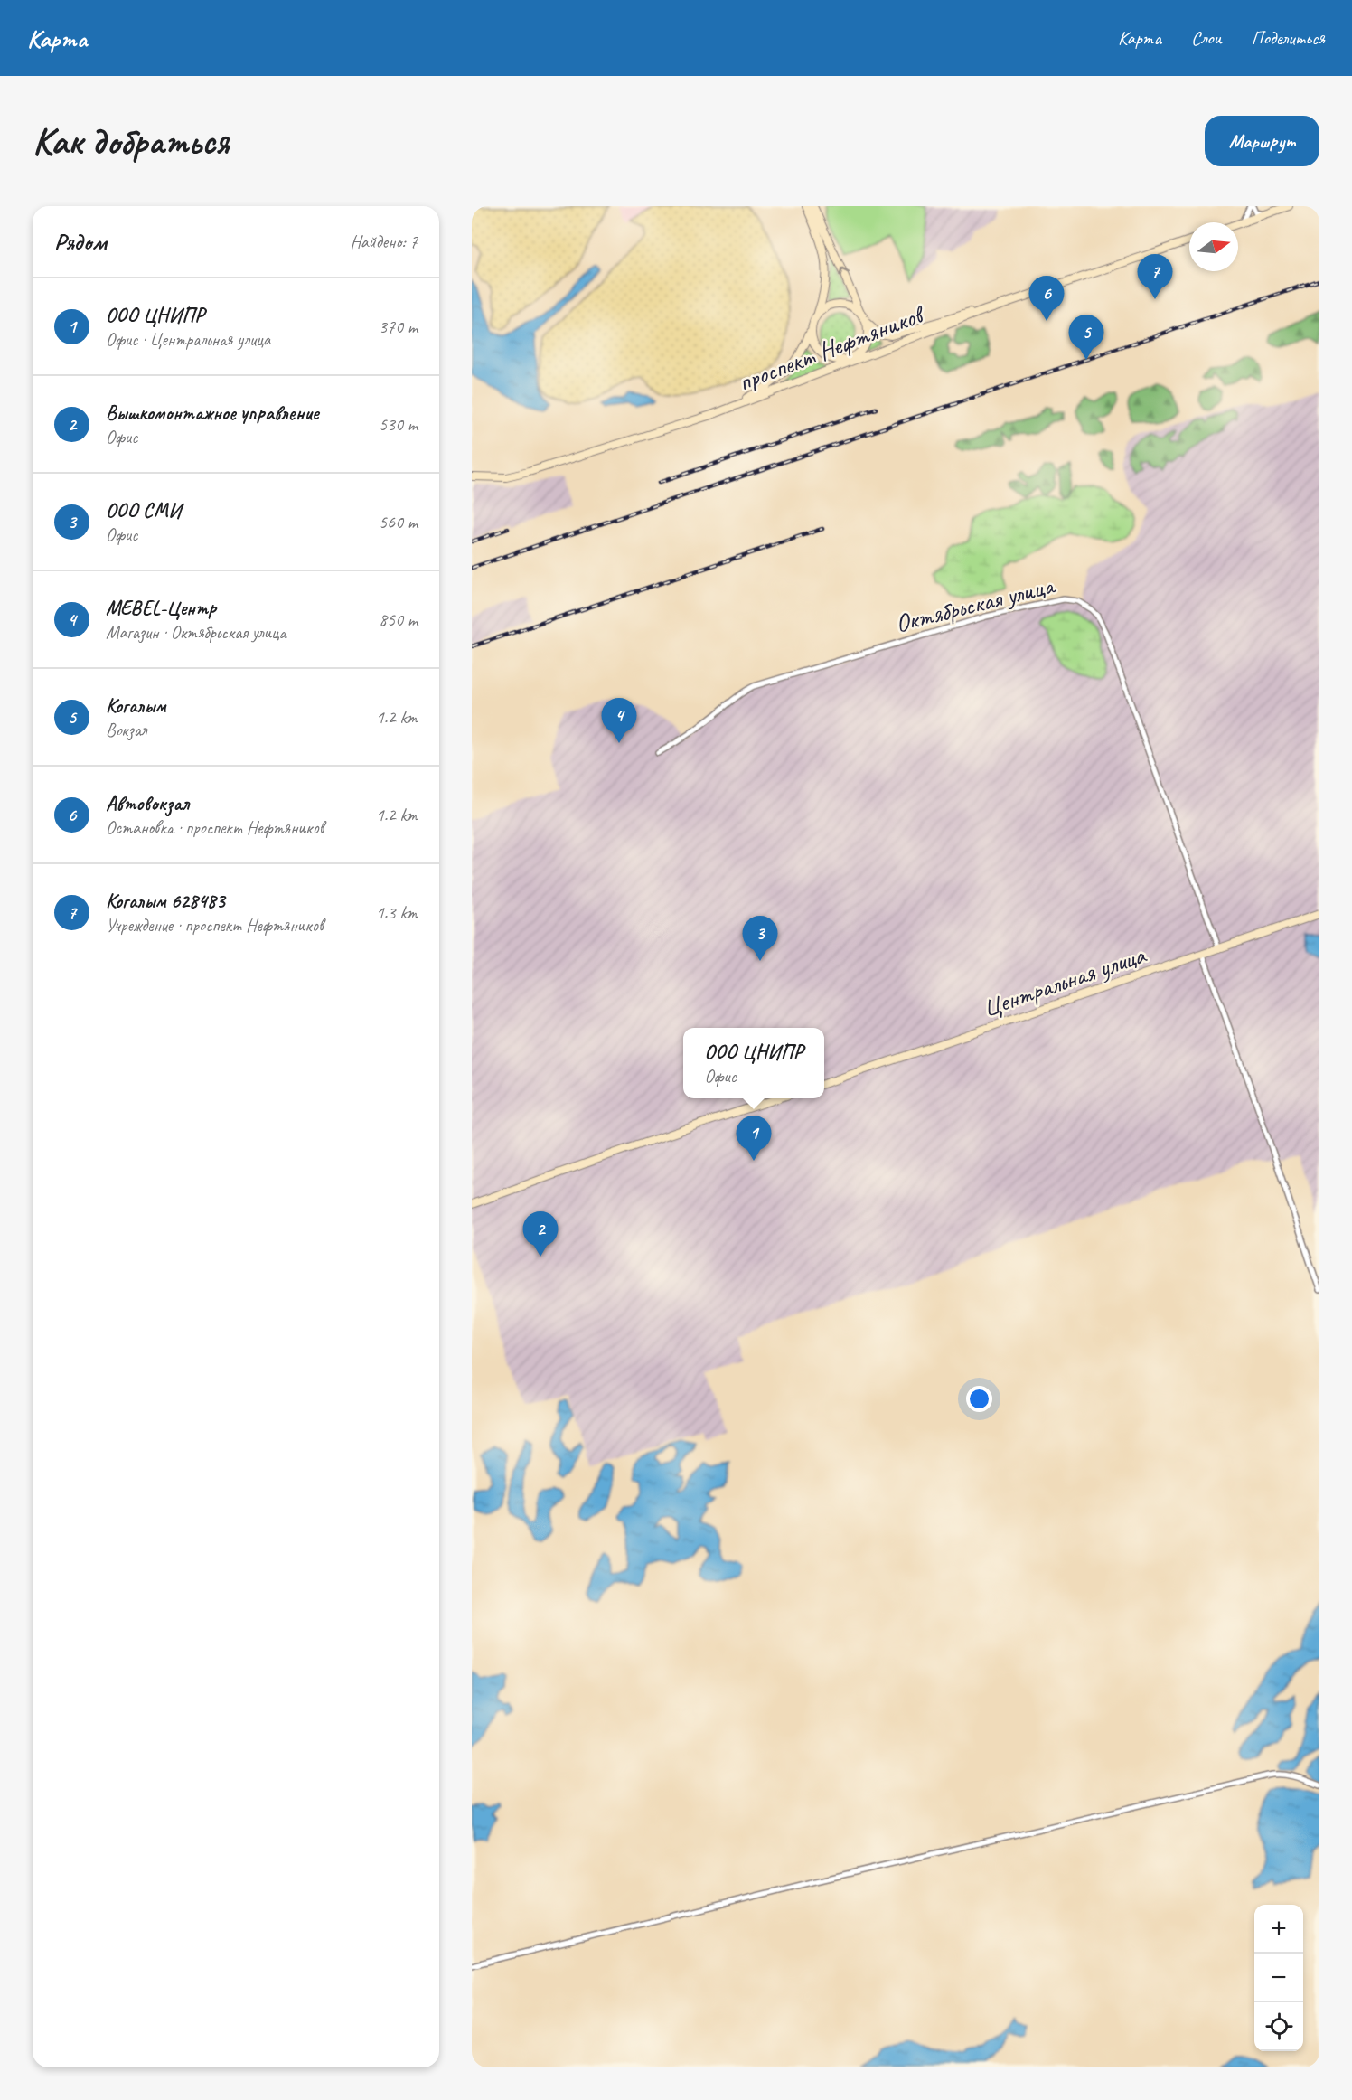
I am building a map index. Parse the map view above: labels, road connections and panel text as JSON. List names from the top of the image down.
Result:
{
  "streets": {
    "main road": ["проспект Нефтяников", "Центральная улица"],
    "street": ["Октябрьская улица"]
  },
  "crossings": [
    ["Октябрьская улица", "Центральная улица"]
  ],
  "north": "right",
  "page": {
    "header": "Карта",
    "nav": ["Карта", "Слои", "Поделиться"],
    "buttons": "Маршрут",
    "title": "Как добраться",
    "heading": ["Рядом", "Найдено: 7"],
    "pins": [
      "7",
      "6",
      "5",
      "4",
      "3",
      "1",
      "2"
    ],
    "list": [
      {
        "mark": "1",
        "name": "ООО ЦНИПР",
        "note": "Офис · Центральная улица",
        "value": "370 m"
      },
      {
        "mark": "2",
        "name": "Вышкомонтажное управление",
        "note": "Офис",
        "value": "530 m"
      },
      {
        "mark": "3",
        "name": "ООО СМИ",
        "note": "Офис",
        "value": "560 m"
      },
      {
        "mark": "4",
        "name": "MEBEL-Центр",
        "note": "Магазин · Октябрьская улица",
        "value": "850 m"
      },
      {
        "mark": "5",
        "name": "Когалым",
        "note": "Вокзал",
        "value": "1.2 km"
      },
      {
        "mark": "6",
        "name": "Автовокзал",
        "note": "Остановка · проспект Нефтяников",
        "value": "1.2 km"
      },
      {
        "mark": "7",
        "name": "Когалым 628483",
        "note": "Учреждение · проспект Нефтяников",
        "value": "1.3 km"
      }
    ],
    "popup": ["ООО ЦНИПР", "Офис"],
    "map_buttons": ["+", "−"]
  }
}
